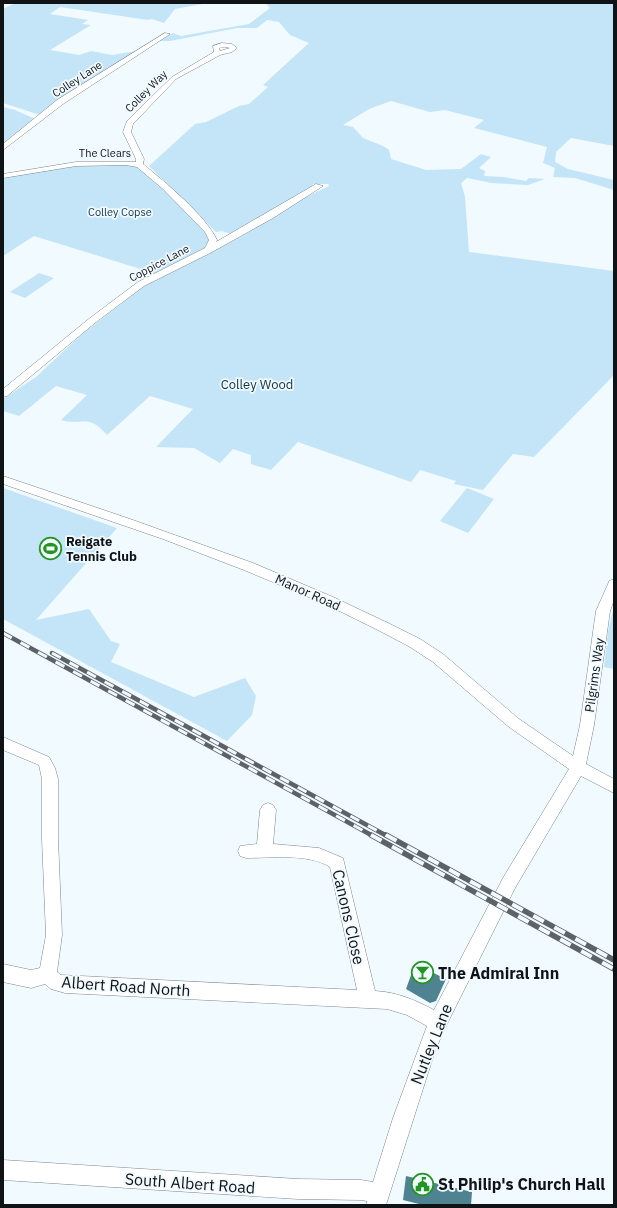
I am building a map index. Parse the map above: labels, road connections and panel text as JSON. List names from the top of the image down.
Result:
{
  "streets": {
    "street": [
      "Colley Lane",
      "Colley Way",
      "The Clears",
      "Coppice Lane",
      "Manor Road",
      "Pilgrims Way",
      "Canons Close",
      "Albert Road North",
      "Nutley Lane",
      "South Albert Road"
    ]
  },
  "crossings": [
    ["Colley Way", "The Clears"],
    ["The Clears", "Coppice Lane"],
    ["Manor Road", "Pilgrims Way"],
    ["Manor Road", "Nutley Lane"],
    ["Pilgrims Way", "Nutley Lane"],
    ["Canons Close", "Albert Road North"],
    ["Albert Road North", "Nutley Lane"],
    ["Nutley Lane", "South Albert Road"]
  ],
  "parks": ["Colley Copse", "Colley Wood"],
  "places": {
    "sports": ["Reigate Tennis Club"],
    "bar": ["The Admiral Inn"],
    "public building": ["St Philip's Church Hall"]
  }
}
